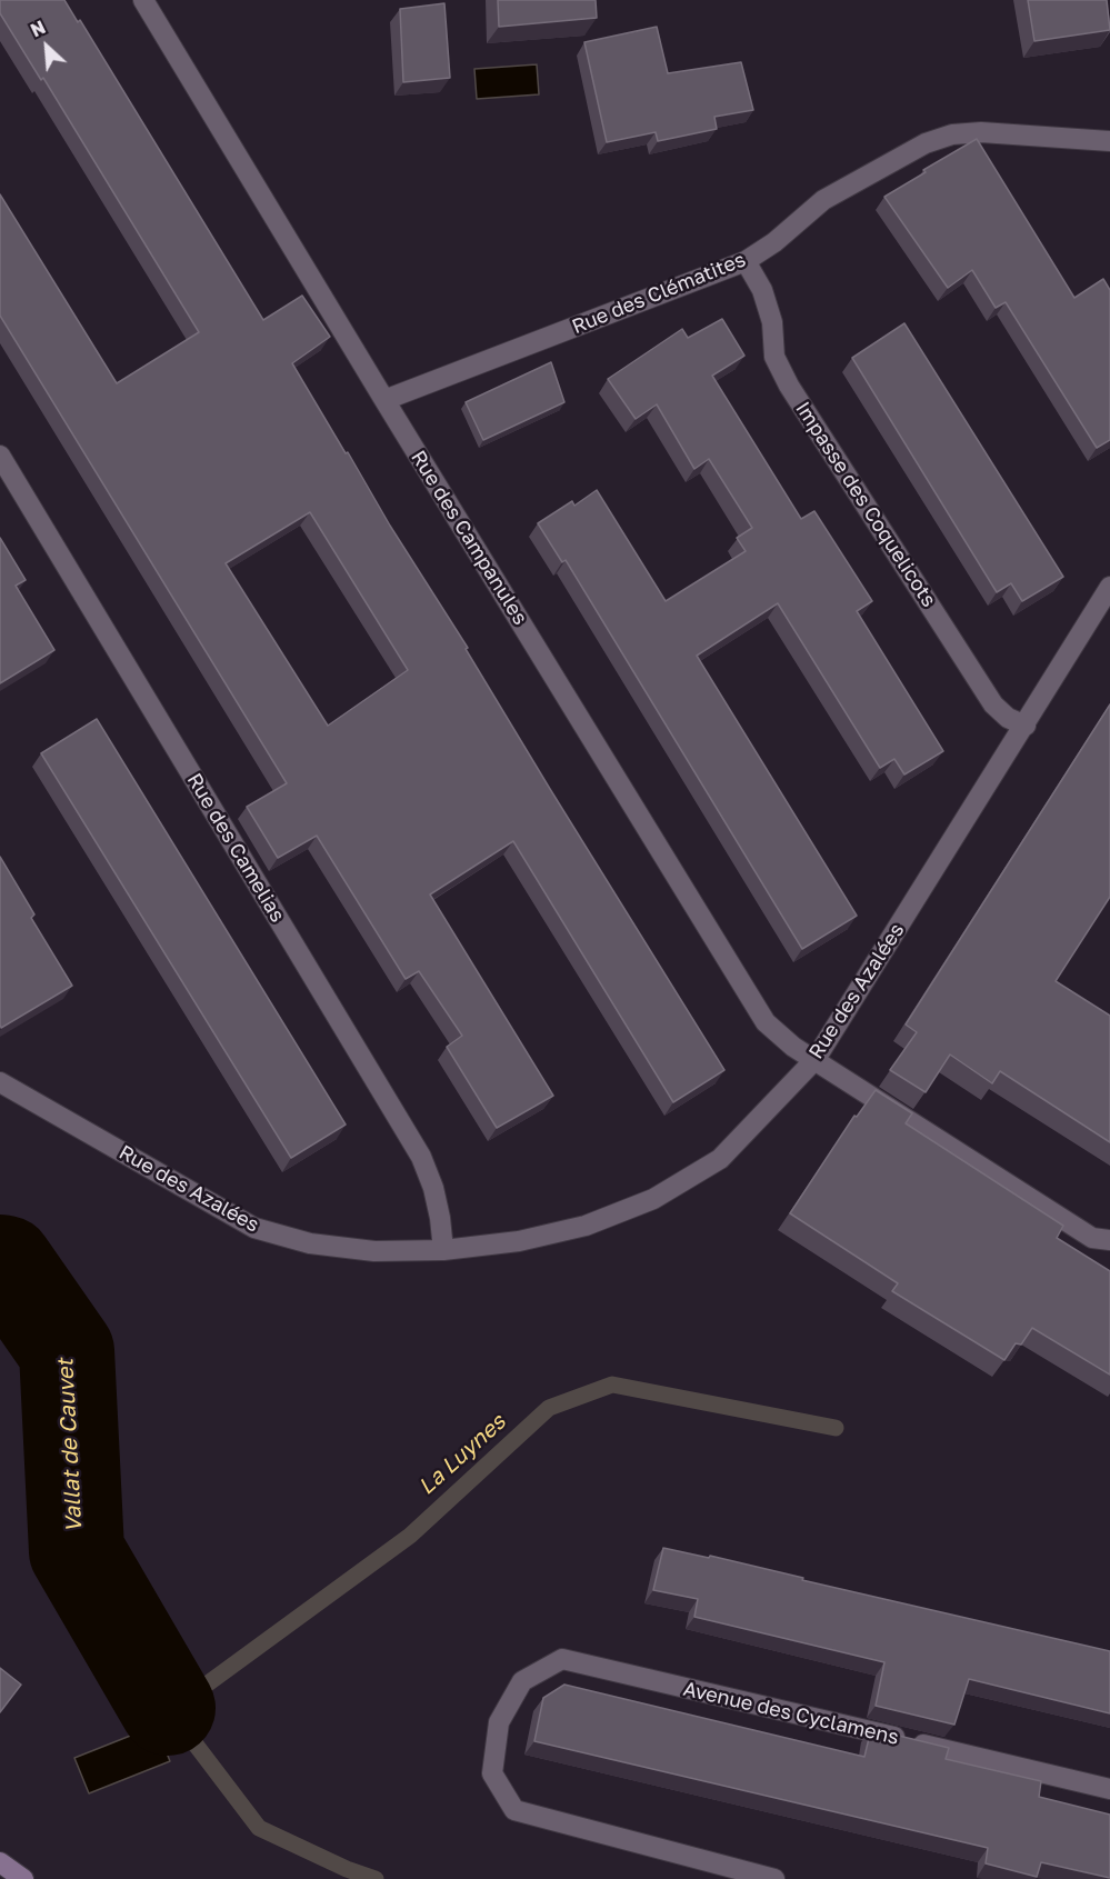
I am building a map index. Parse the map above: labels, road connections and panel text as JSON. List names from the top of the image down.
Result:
{
  "streets": {
    "street": [
      "Rue des Clématites",
      "Impasse des Coquelicots",
      "Rue des Campanules",
      "Rue des Camelias",
      "Rue des Azalées",
      "Avenue des Cyclamens"
    ]
  },
  "crossings": [
    ["Rue des Clématites", "Impasse des Coquelicots"],
    ["Rue des Clématites", "Rue des Campanules"],
    ["Impasse des Coquelicots", "Rue des Azalées"],
    ["Rue des Campanules", "Rue des Azalées"],
    ["Rue des Camelias", "Rue des Azalées"]
  ],
  "water": ["Vallat de Cauvet", "La Luynes"],
  "north": "top left"
}
